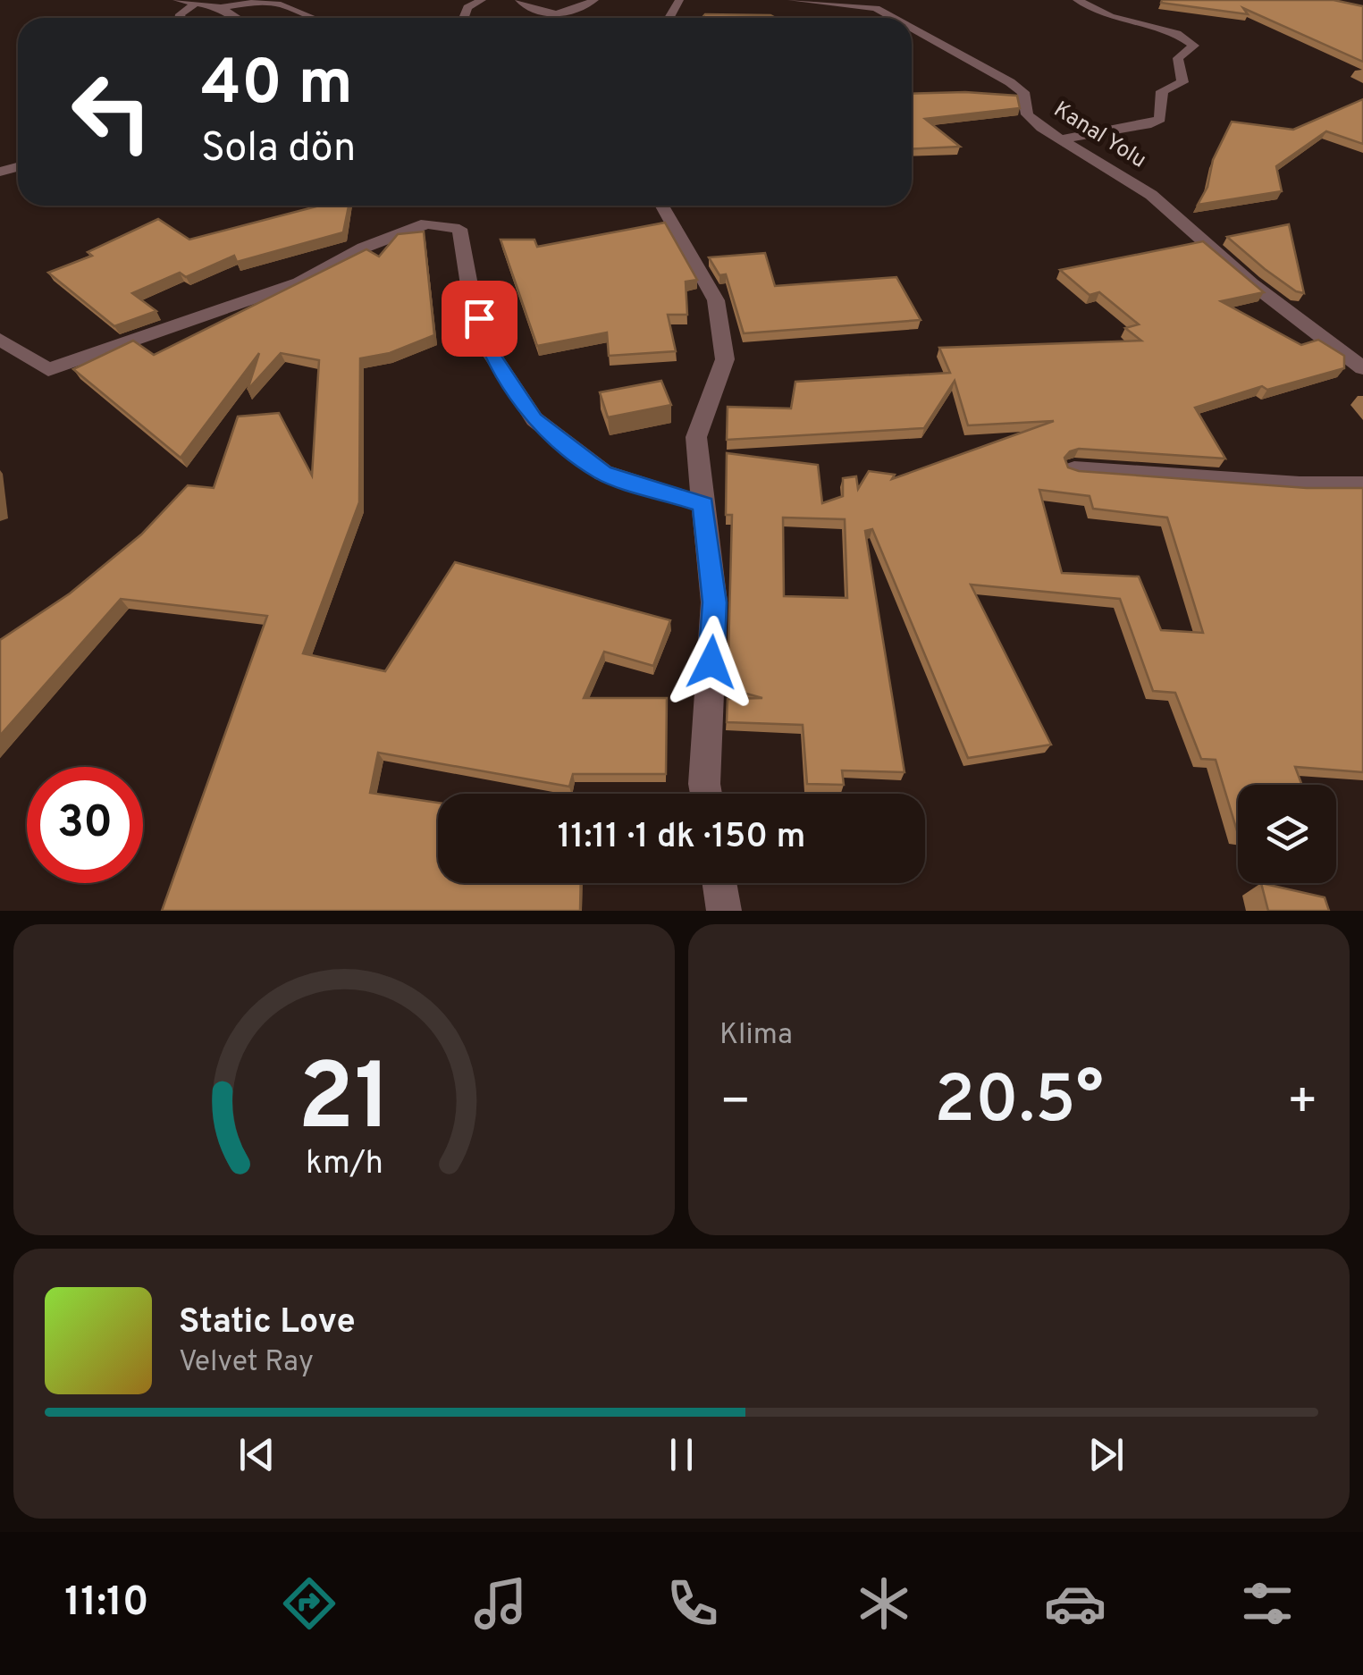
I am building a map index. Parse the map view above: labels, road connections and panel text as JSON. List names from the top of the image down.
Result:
{
  "streets": {
    "street": ["Kanal Yolu"]
  },
  "page": {
    "turn": ["40 m", "Sola dön"],
    "limit": "30",
    "trip": "11:11 · 1 dk · 150 m",
    "tile": "Klima",
    "heat": ["−", "20.5°", "+"],
    "song": ["Static Love", "Velvet Ray"],
    "tabs": "11:10",
    "gauge": ["21", "km/h"]
  }
}
